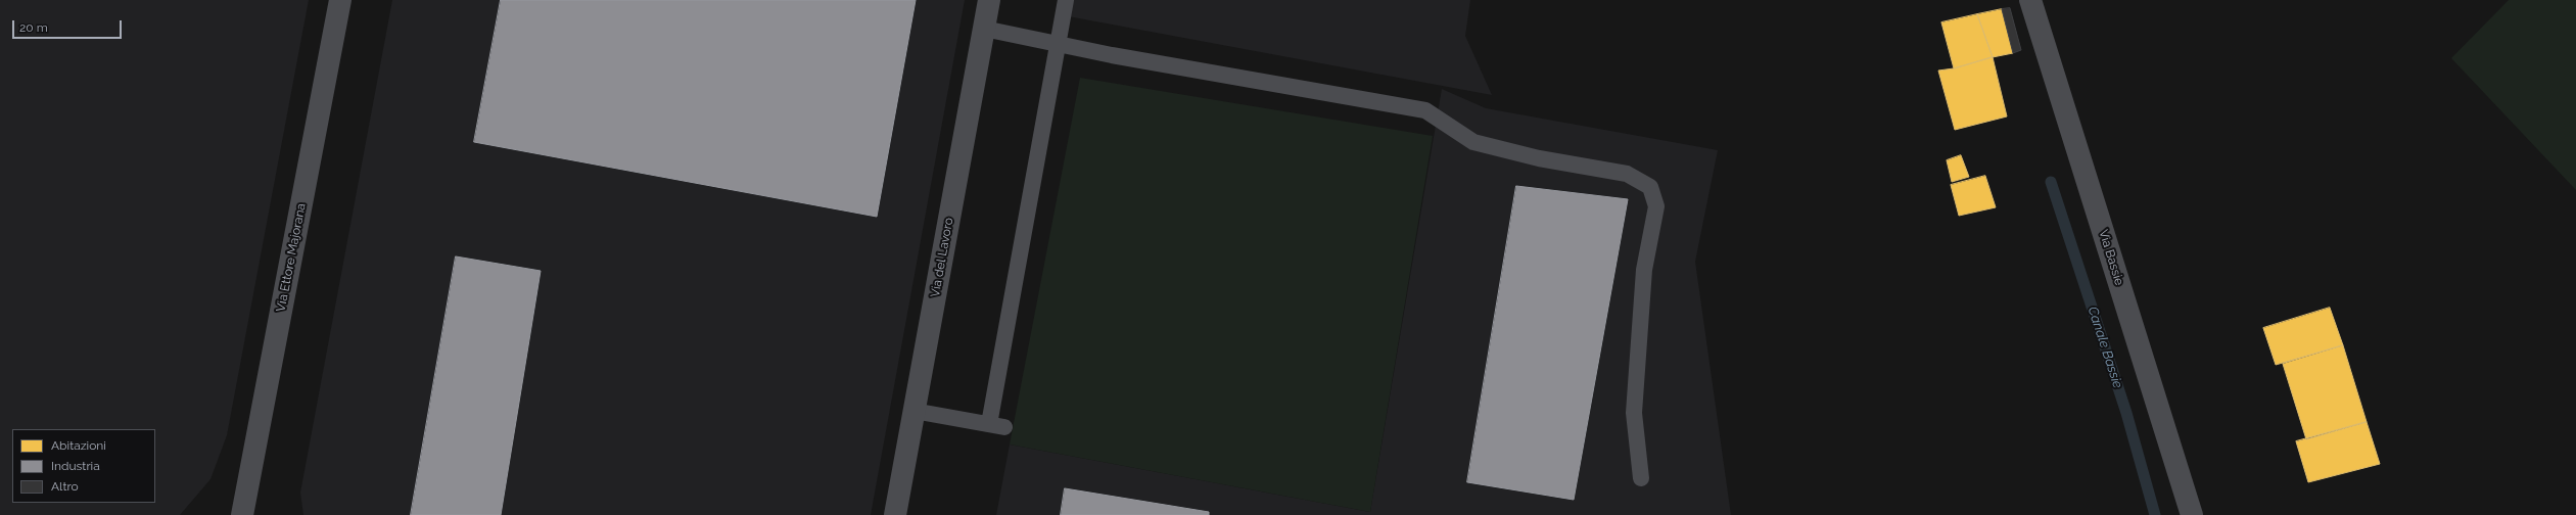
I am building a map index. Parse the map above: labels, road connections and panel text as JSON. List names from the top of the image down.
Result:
{
  "streets": {
    "street": ["Via Ettore Majorana", "Via del Lavoro", "Via Bassie"]
  },
  "water": ["Canale Bassie"],
  "legend": ["Abitazioni", "Industria", "Altro"],
  "scale_bar": "20 m"
}
